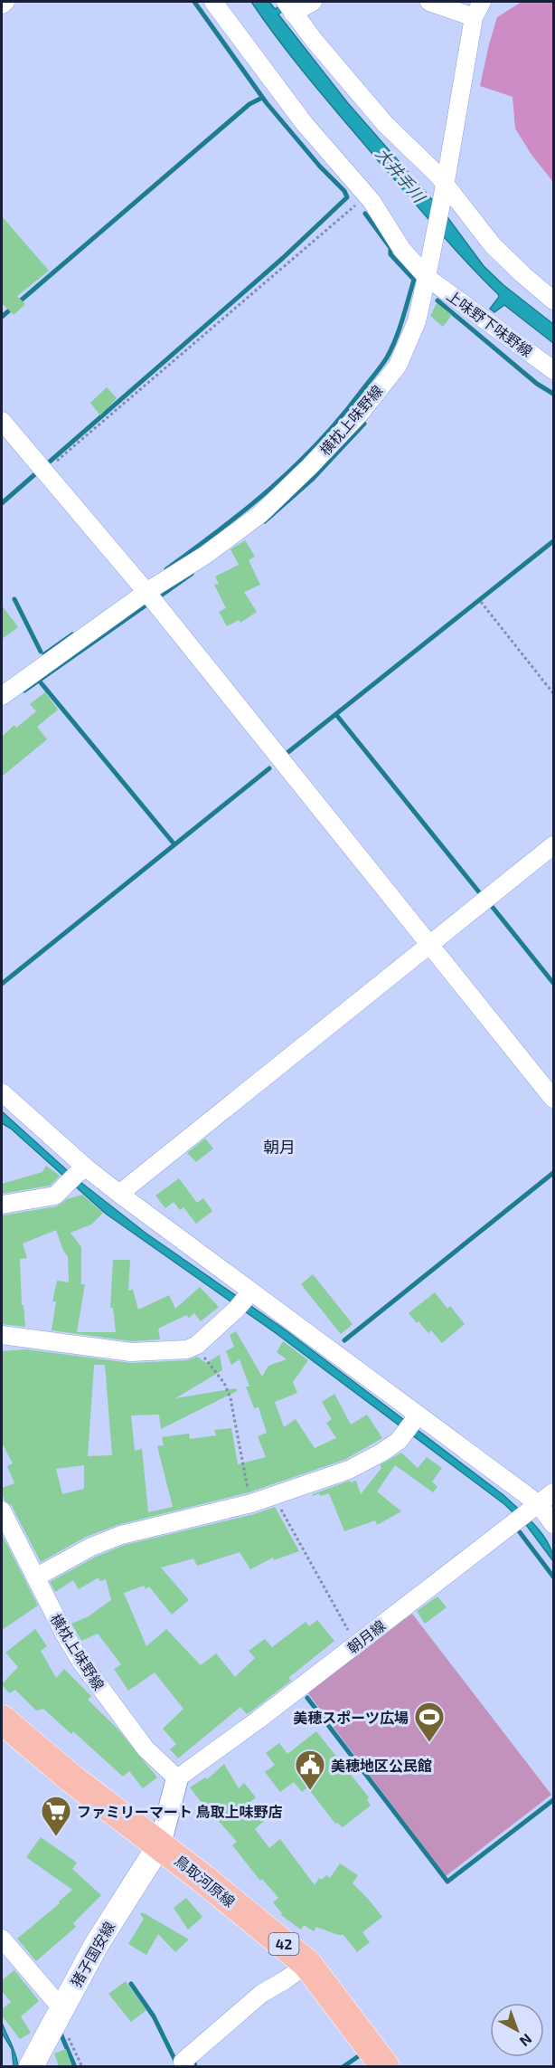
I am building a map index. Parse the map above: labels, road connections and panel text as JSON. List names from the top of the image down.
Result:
{
  "streets": {
    "main road": ["鳥取河原線", "42", "猪子国安線"],
    "street": ["上味野下味野線", "横枕上味野線", "朝月線"]
  },
  "crossings": [
    ["上味野下味野線", "横枕上味野線"],
    ["横枕上味野線", "朝月線"],
    ["鳥取河原線", "猪子国安線"]
  ],
  "districts": ["朝月"],
  "water": ["大井手川"],
  "places": {
    "sports": ["美穂スポーツ広場"],
    "public building": ["美穂地区公民館"],
    "supermarket": ["ファミリーマート 鳥取上味野店"]
  },
  "north": "bottom right"
}
